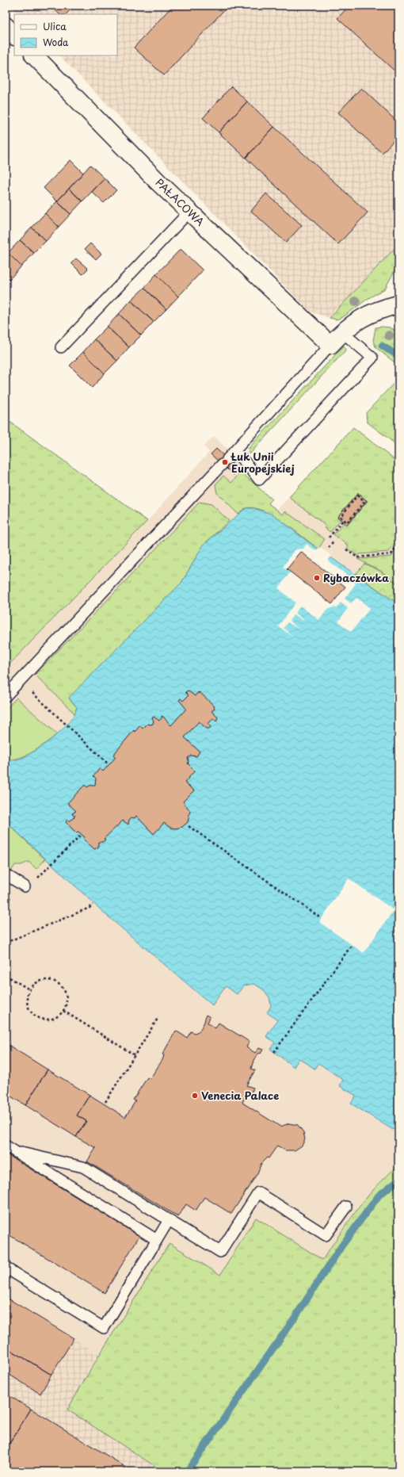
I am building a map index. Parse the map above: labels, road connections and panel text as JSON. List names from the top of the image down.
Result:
{
  "streets": {
    "street": ["PAŁACOWA"]
  },
  "places": ["Łuk Unii Europejskiej", "Rybaczówka", "Venecia Palace"],
  "legend": ["Ulica", "Woda"]
}
